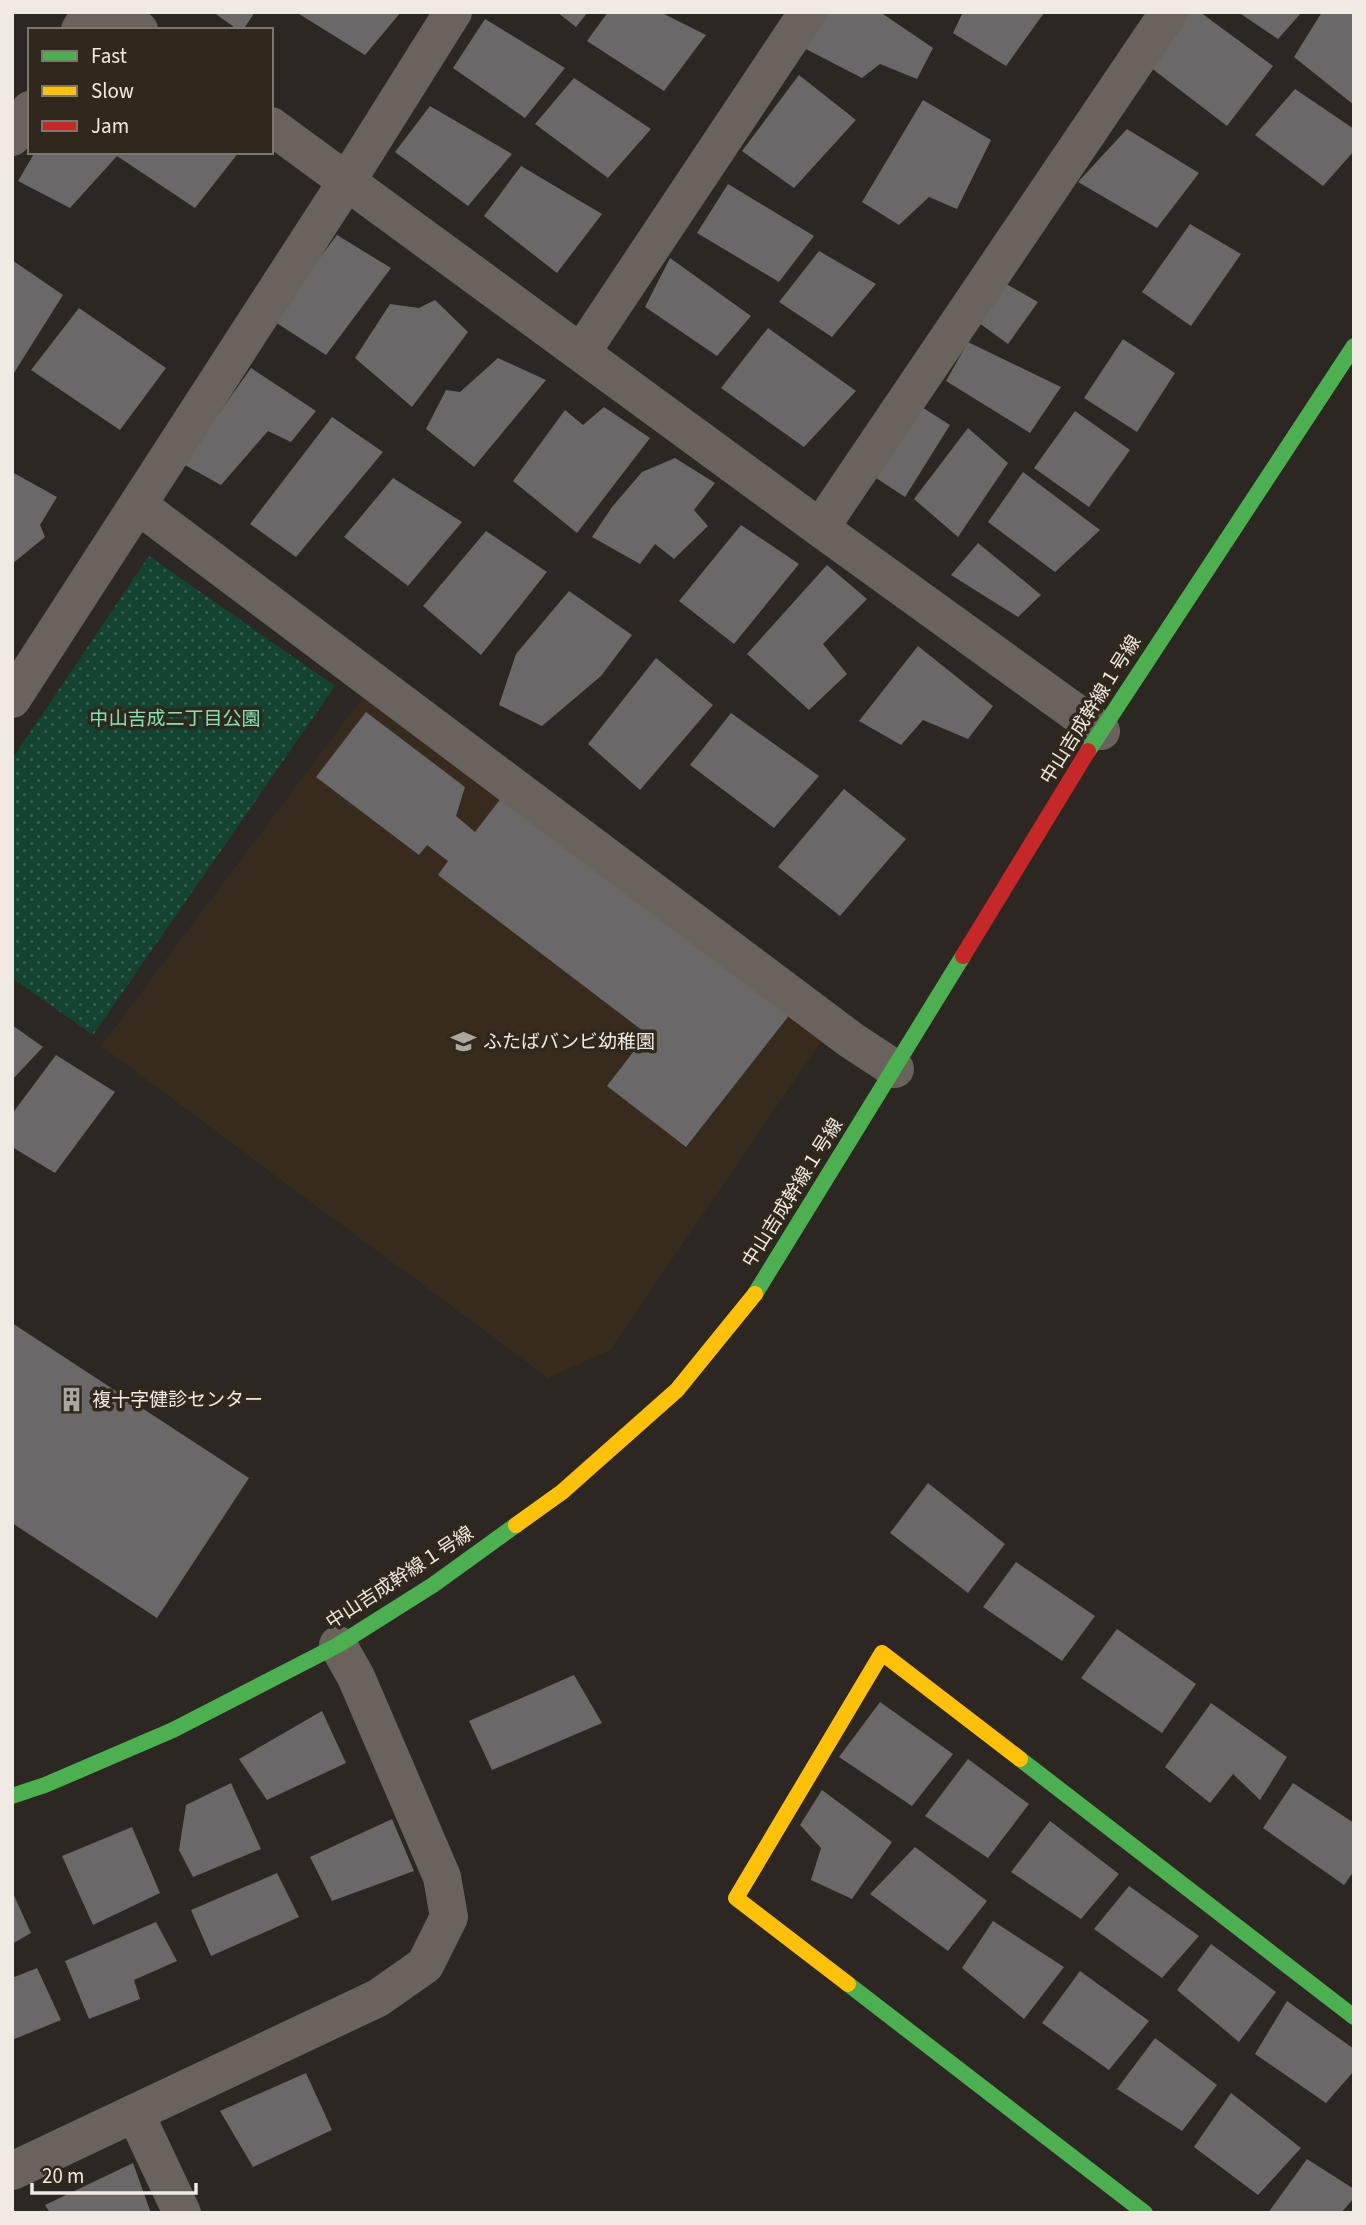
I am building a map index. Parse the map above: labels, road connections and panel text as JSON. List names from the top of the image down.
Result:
{
  "streets": {
    "street": ["中山吉成幹線１号線"]
  },
  "parks": ["中山吉成二丁目公園"],
  "places": {
    "school or university": ["ふたばバンビ幼稚園"],
    "building": ["複十字健診センター"]
  },
  "legend": ["Fast", "Slow", "Jam"],
  "scale_bar": "20 m"
}
